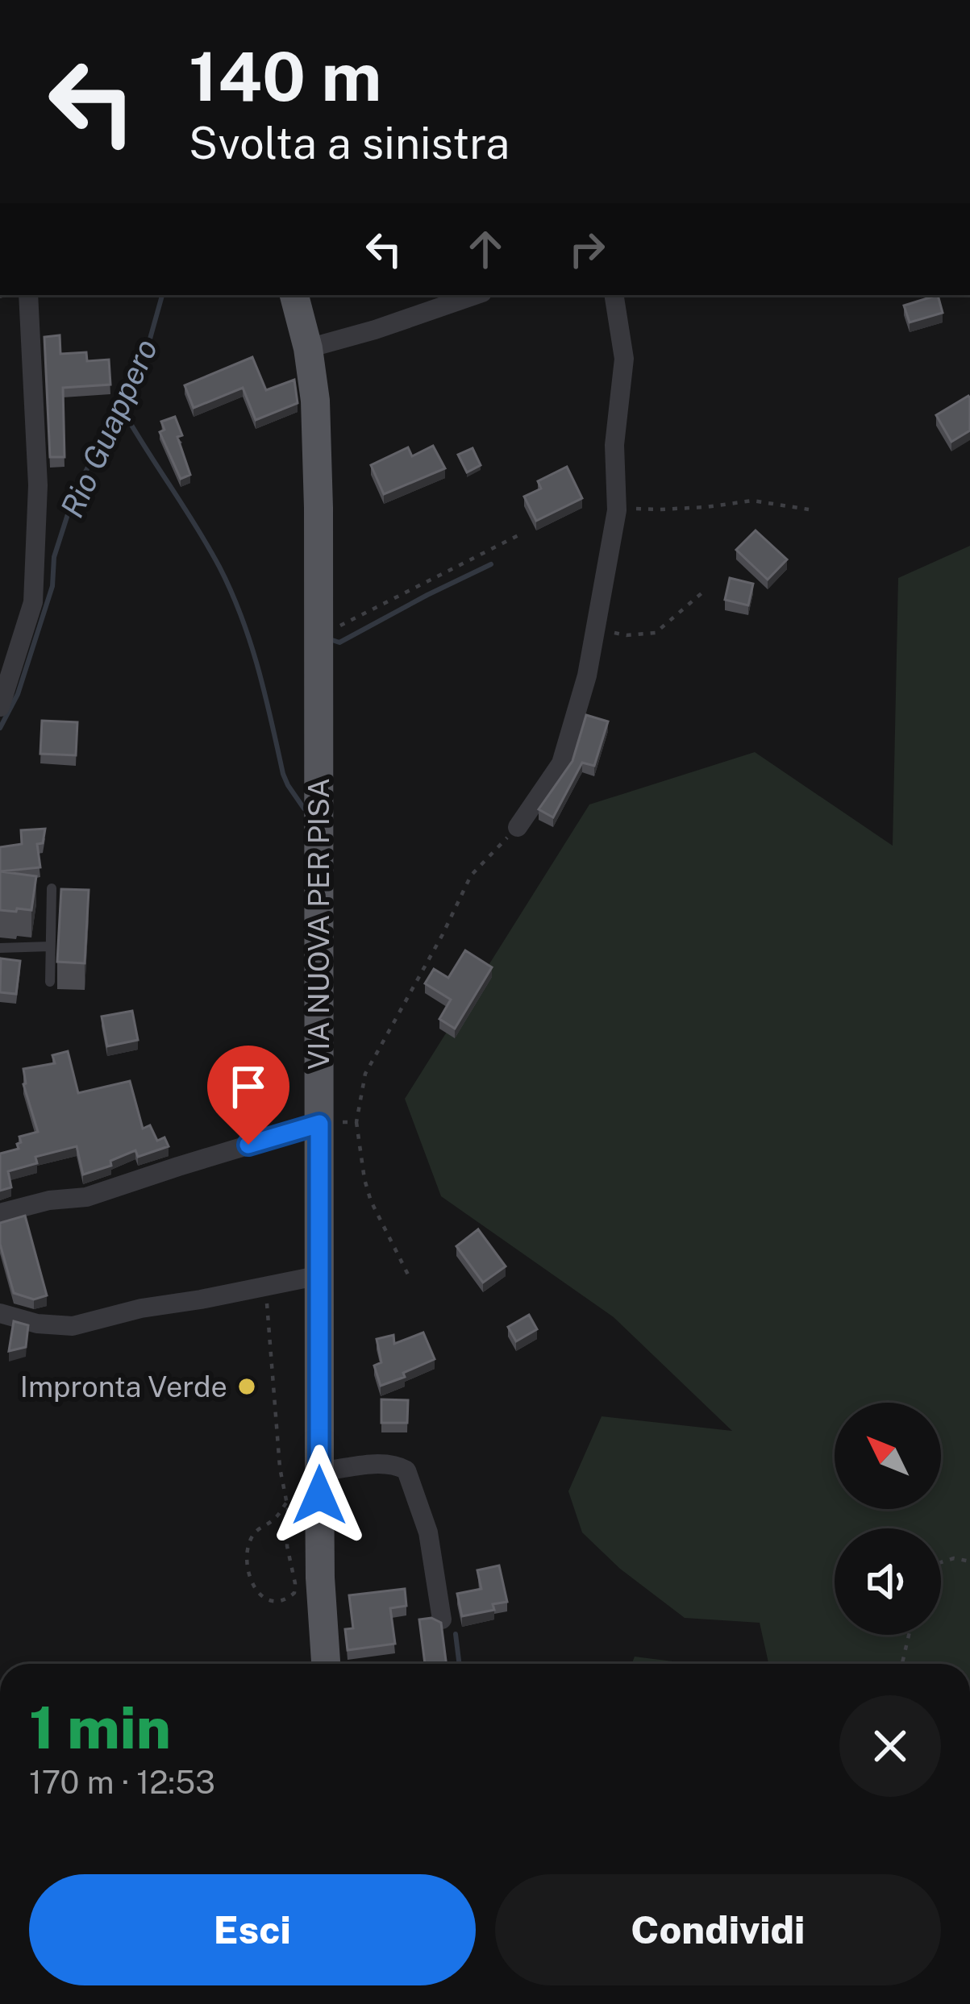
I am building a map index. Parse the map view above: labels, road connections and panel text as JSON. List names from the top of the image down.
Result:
{
  "streets": {
    "main road": ["VIA NUOVA PER PISA"]
  },
  "water": ["Rio Guappero"],
  "places": ["Impronta Verde"],
  "north": "top left",
  "page": {
    "turn": ["140 m", "Svolta a sinistra"],
    "heading": ["1 min", "170 m · 12:53"],
    "buttons": ["Esci", "Condividi"]
  }
}
